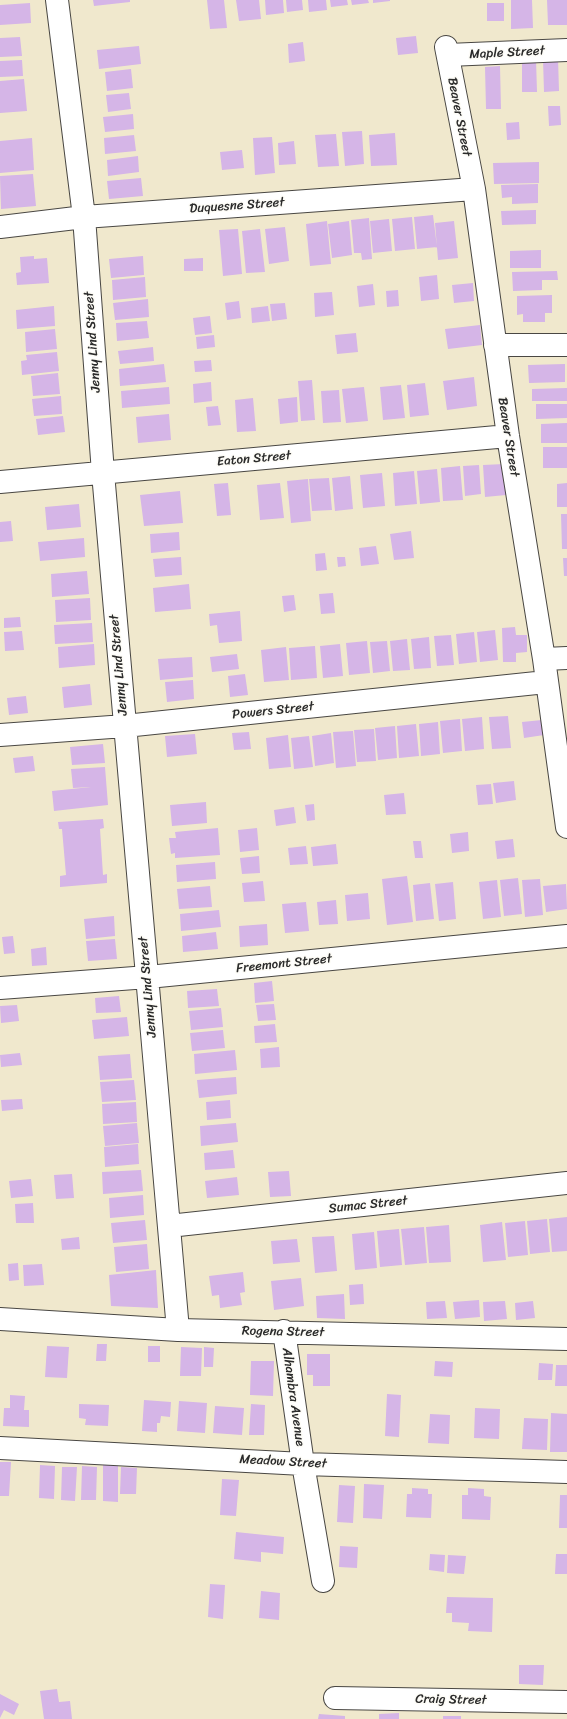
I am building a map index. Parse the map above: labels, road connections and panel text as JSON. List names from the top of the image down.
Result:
{
  "streets": {
    "street": [
      "Maple Street",
      "Beaver Street",
      "Duquesne Street",
      "Jenny Lind Street",
      "Eaton Street",
      "Powers Street",
      "Freemont Street",
      "Sumac Street",
      "Rogena Street",
      "Alhambra Avenue",
      "Meadow Street",
      "Craig Street"
    ]
  },
  "crossings": [
    ["Maple Street", "Beaver Street"],
    ["Beaver Street", "Duquesne Street"],
    ["Beaver Street", "Eaton Street"],
    ["Beaver Street", "Powers Street"],
    ["Duquesne Street", "Jenny Lind Street"],
    ["Jenny Lind Street", "Eaton Street"],
    ["Jenny Lind Street", "Powers Street"],
    ["Jenny Lind Street", "Freemont Street"],
    ["Jenny Lind Street", "Sumac Street"],
    ["Jenny Lind Street", "Rogena Street"],
    ["Rogena Street", "Alhambra Avenue"],
    ["Alhambra Avenue", "Meadow Street"]
  ]
}
